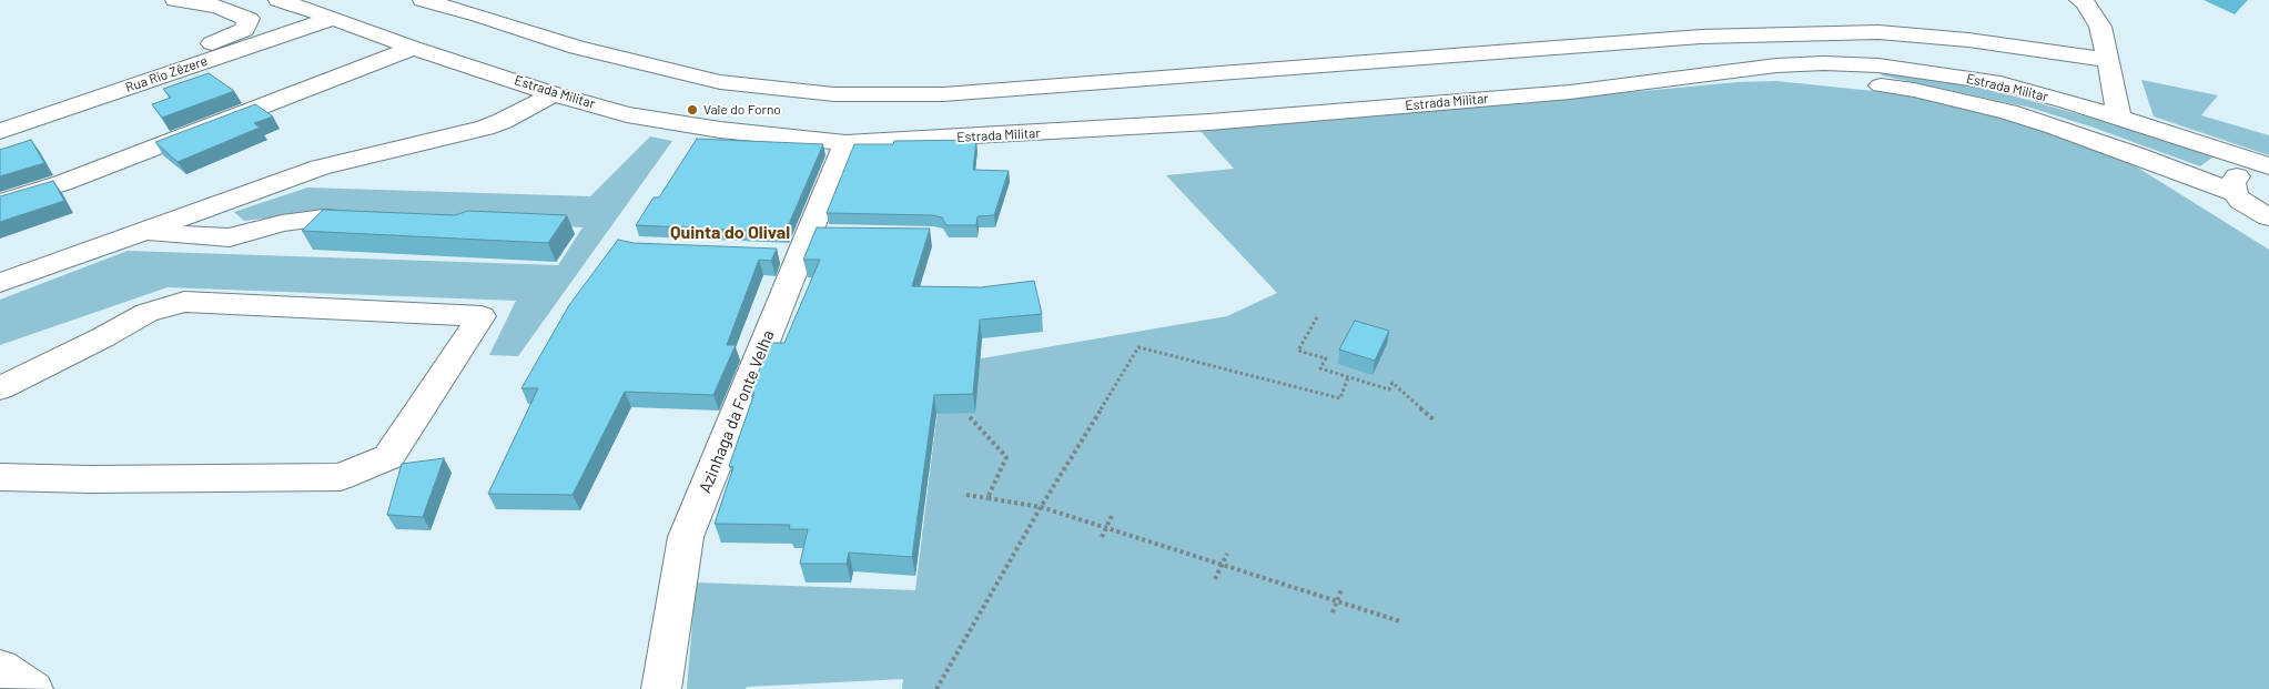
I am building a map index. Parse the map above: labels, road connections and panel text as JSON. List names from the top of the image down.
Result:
{
  "streets": {
    "street": ["Rua Rio Zêzere", "Estrada Militar", "Azinhaga da Fonte Velha"]
  },
  "crossings": [
    ["Rua Rio Zêzere", "Estrada Militar"],
    ["Estrada Militar", "Azinhaga da Fonte Velha"]
  ],
  "districts": ["Quinta do Olival"],
  "places": ["Vale do Forno"]
}
